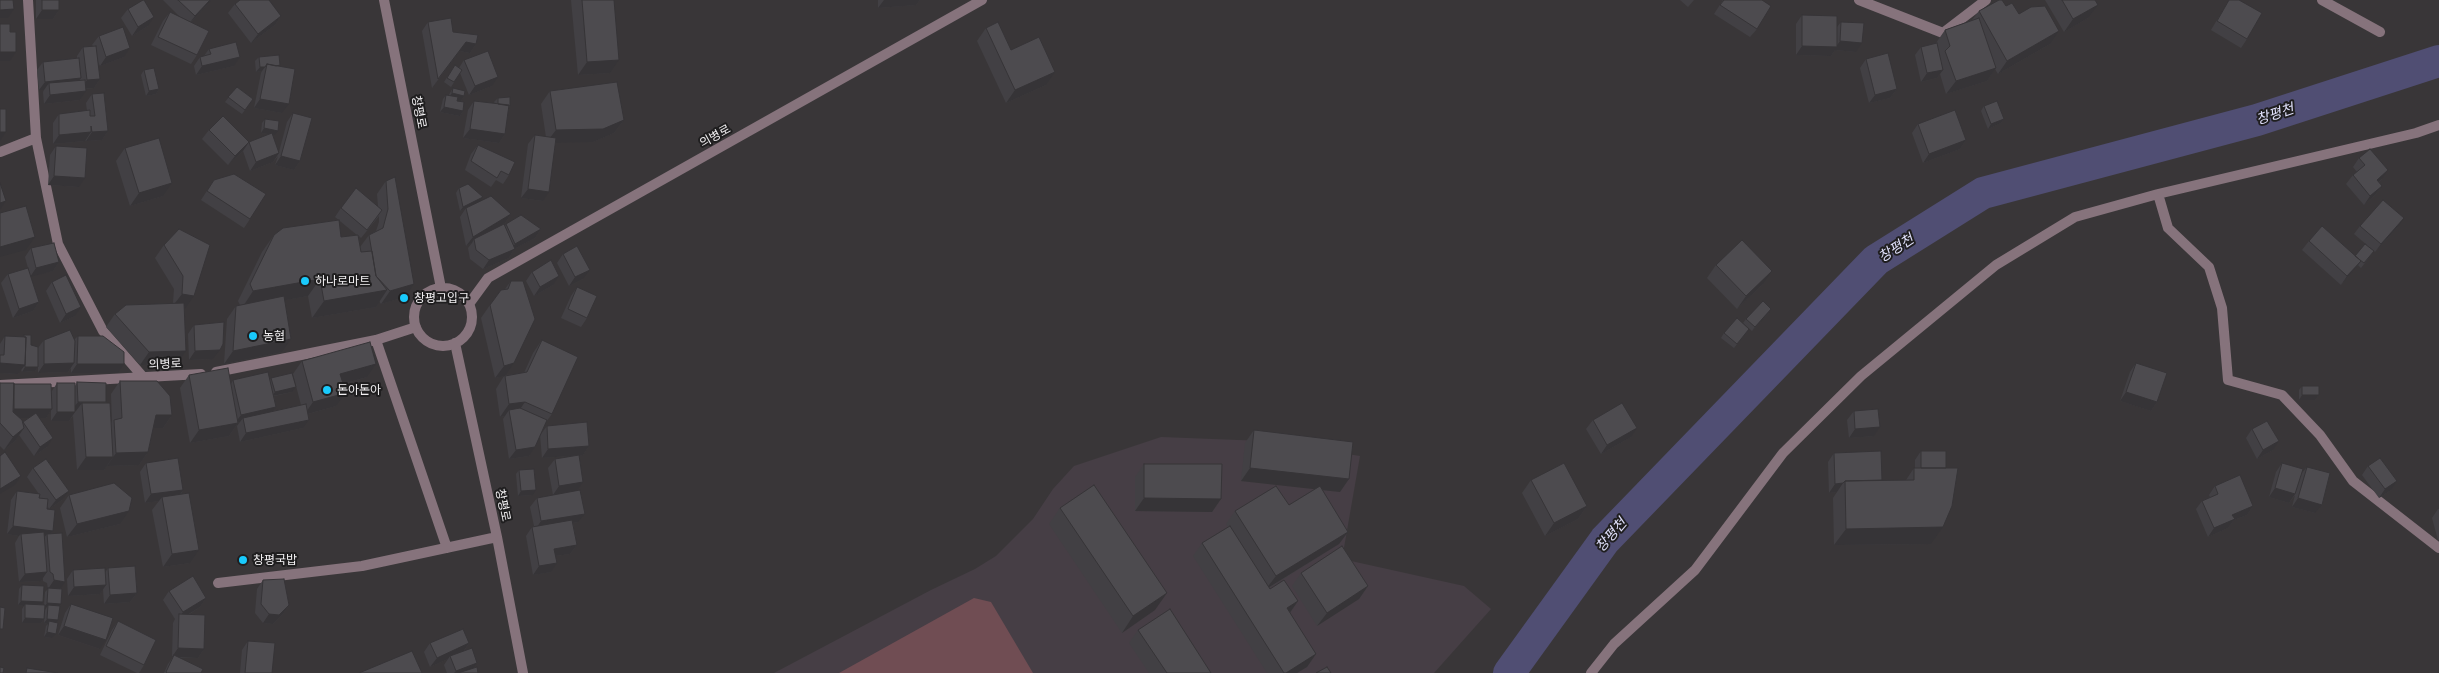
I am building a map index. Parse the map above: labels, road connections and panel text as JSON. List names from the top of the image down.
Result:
{
  "streets": {
    "street": ["창평로", "의병로"]
  },
  "crossings": [
    ["창평로", "의병로"]
  ],
  "water": ["창평천"],
  "places": [
    "하나로마트",
    "창평고입구",
    "농협",
    "돈아돈아",
    "창평국밥"
  ]
}
